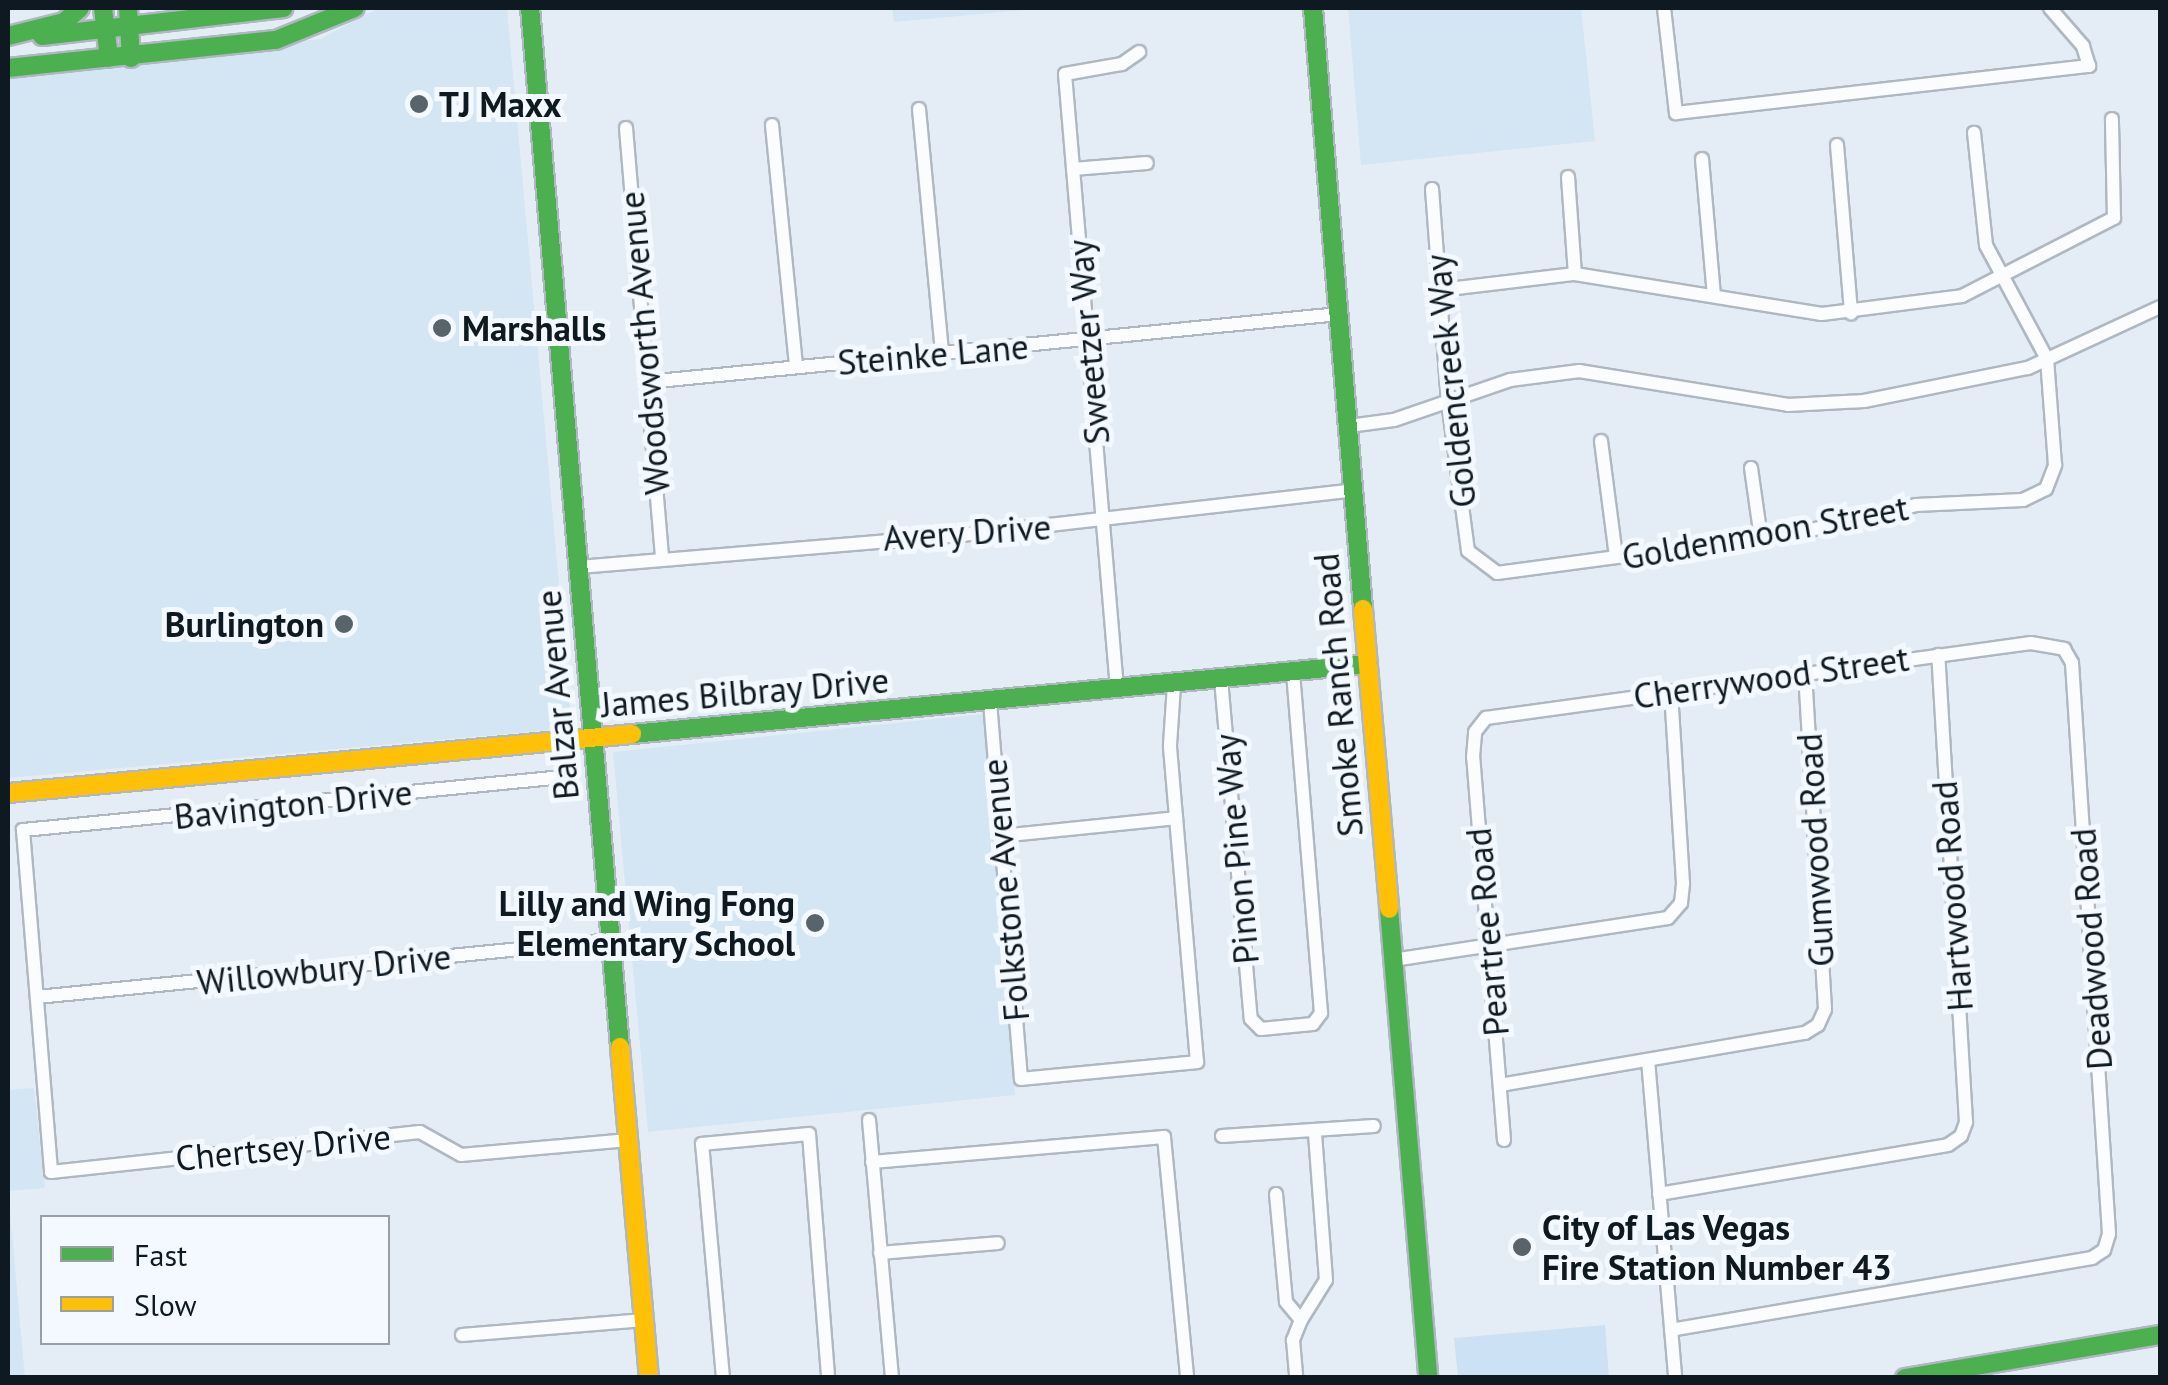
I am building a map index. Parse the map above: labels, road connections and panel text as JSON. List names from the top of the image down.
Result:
{
  "streets": {
    "main road": ["James Bilbray Drive", "Balzar Avenue", "Smoke Ranch Road"],
    "street": [
      "Sweetzer Way",
      "Woodsworth Avenue",
      "Steinke Lane",
      "Goldencreek Way",
      "Avery Drive",
      "Goldenmoon Street",
      "Cherrywood Street",
      "Bavington Drive",
      "Pinon Pine Way",
      "Gumwood Road",
      "Folkstone Avenue",
      "Hartwood Road",
      "Peartree Road",
      "Deadwood Road",
      "Willowbury Drive",
      "Chertsey Drive"
    ]
  },
  "crossings": [
    ["Sweetzer Way", "Steinke Lane"],
    ["Sweetzer Way", "Avery Drive"],
    ["Sweetzer Way", "James Bilbray Drive"],
    ["Woodsworth Avenue", "Steinke Lane"],
    ["Woodsworth Avenue", "Avery Drive"],
    ["Steinke Lane", "Smoke Ranch Road"],
    ["Goldencreek Way", "Goldenmoon Street"],
    ["Avery Drive", "Balzar Avenue"],
    ["Avery Drive", "Smoke Ranch Road"],
    ["Cherrywood Street", "Gumwood Road"],
    ["Cherrywood Street", "Hartwood Road"],
    ["Cherrywood Street", "Peartree Road"],
    ["Cherrywood Street", "Deadwood Road"],
    ["James Bilbray Drive", "Balzar Avenue"],
    ["James Bilbray Drive", "Smoke Ranch Road"],
    ["James Bilbray Drive", "Pinon Pine Way"],
    ["James Bilbray Drive", "Folkstone Avenue"],
    ["Balzar Avenue", "Willowbury Drive"],
    ["Balzar Avenue", "Chertsey Drive"],
    ["Bavington Drive", "Willowbury Drive"],
    ["Bavington Drive", "Chertsey Drive"],
    ["Willowbury Drive", "Chertsey Drive"]
  ],
  "places": [
    "TJ Maxx",
    "Marshalls",
    "Burlington",
    "Lilly and Wing Fong Elementary School",
    "City of Las Vegas Fire Station Number 43"
  ],
  "legend": ["Fast", "Slow"]
}
